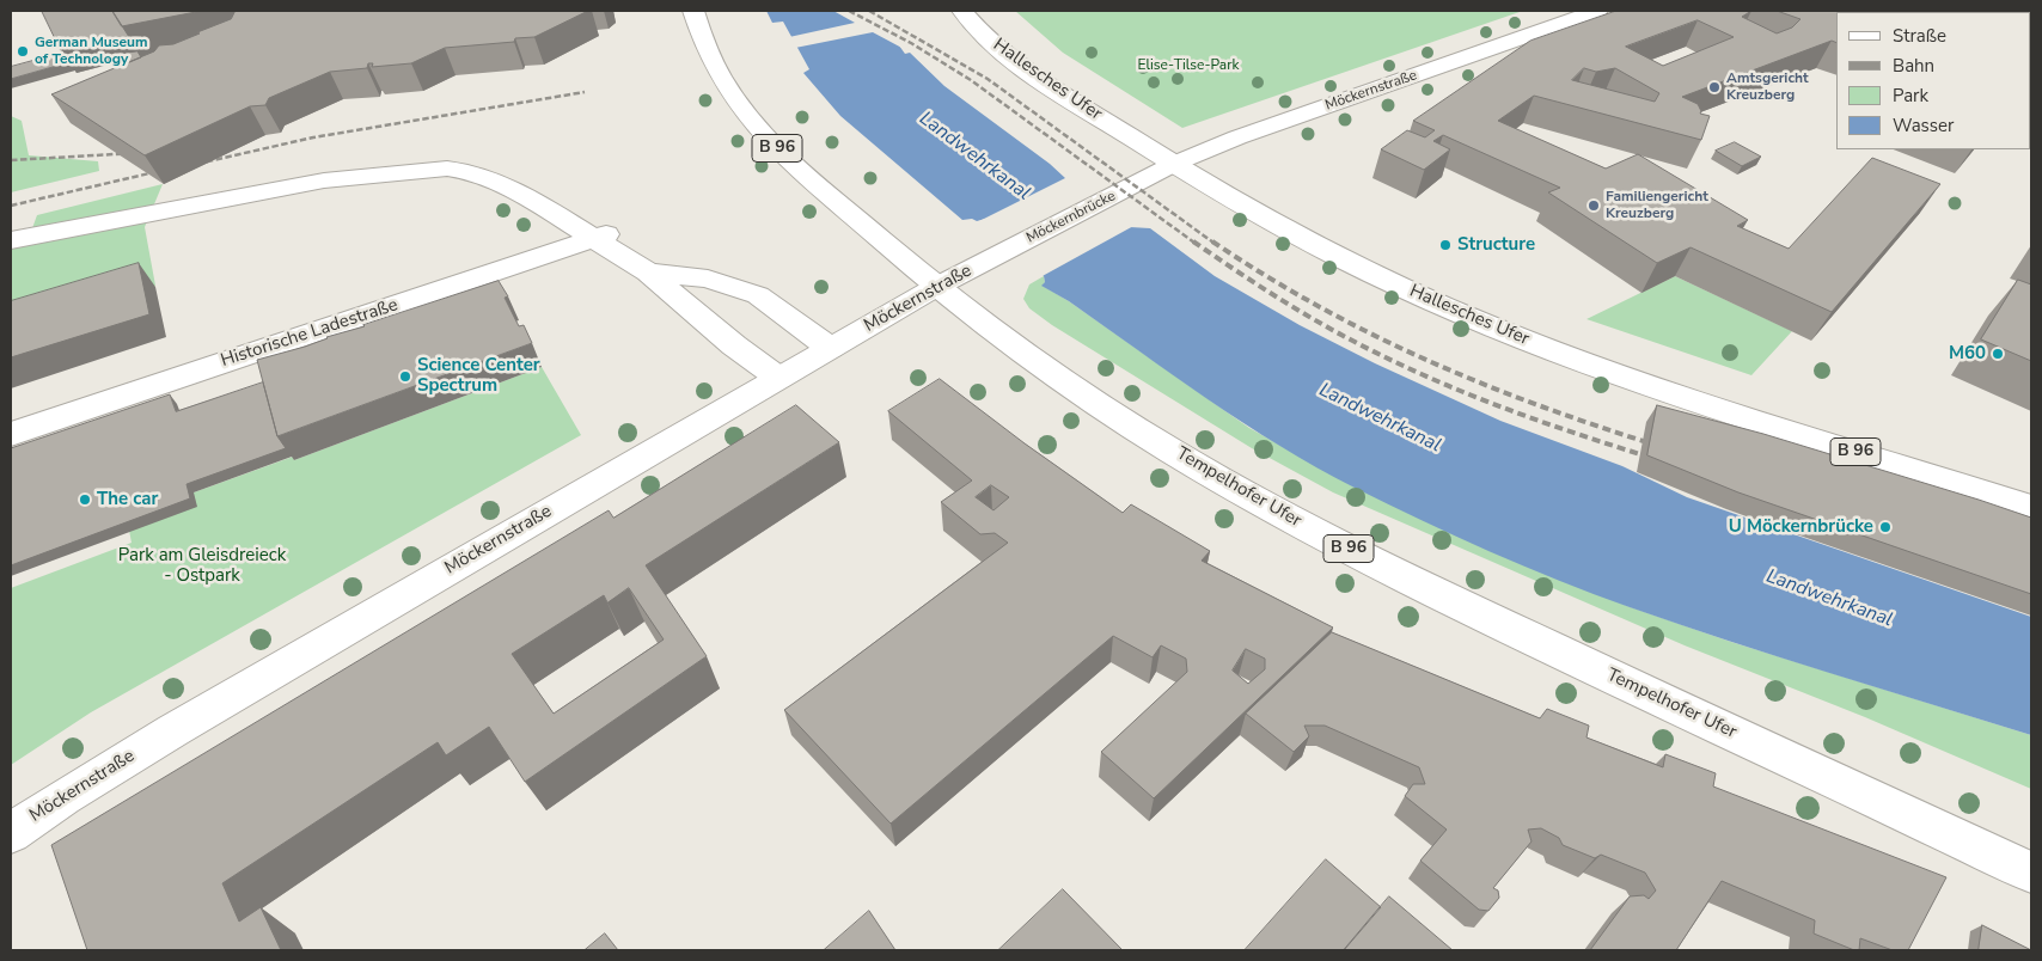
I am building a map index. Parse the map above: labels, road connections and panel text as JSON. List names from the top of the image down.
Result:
{
  "streets": {
    "street": [
      "Hallesches Ufer",
      "Möckernstraße",
      "B 96",
      "Möckernbrücke",
      "Historische Ladestraße",
      "Tempelhofer Ufer"
    ]
  },
  "crossings": [
    ["Hallesches Ufer", "Möckernstraße"],
    ["Möckernstraße", "Möckernbrücke"],
    ["Möckernstraße", "Tempelhofer Ufer"]
  ],
  "water": ["Landwehrkanal"],
  "parks": ["Elise-Tilse-Park", "Park am Gleisdreieck - Ostpark"],
  "places": [
    "German Museum of Technology",
    "Amtsgericht Kreuzberg",
    "Familiengericht Kreuzberg",
    "Structure",
    "M60",
    "Science Center Spectrum",
    "The car",
    "U Möckernbrücke"
  ],
  "legend": [
    "Straße",
    "Bahn",
    "Park",
    "Wasser"
  ]
}
